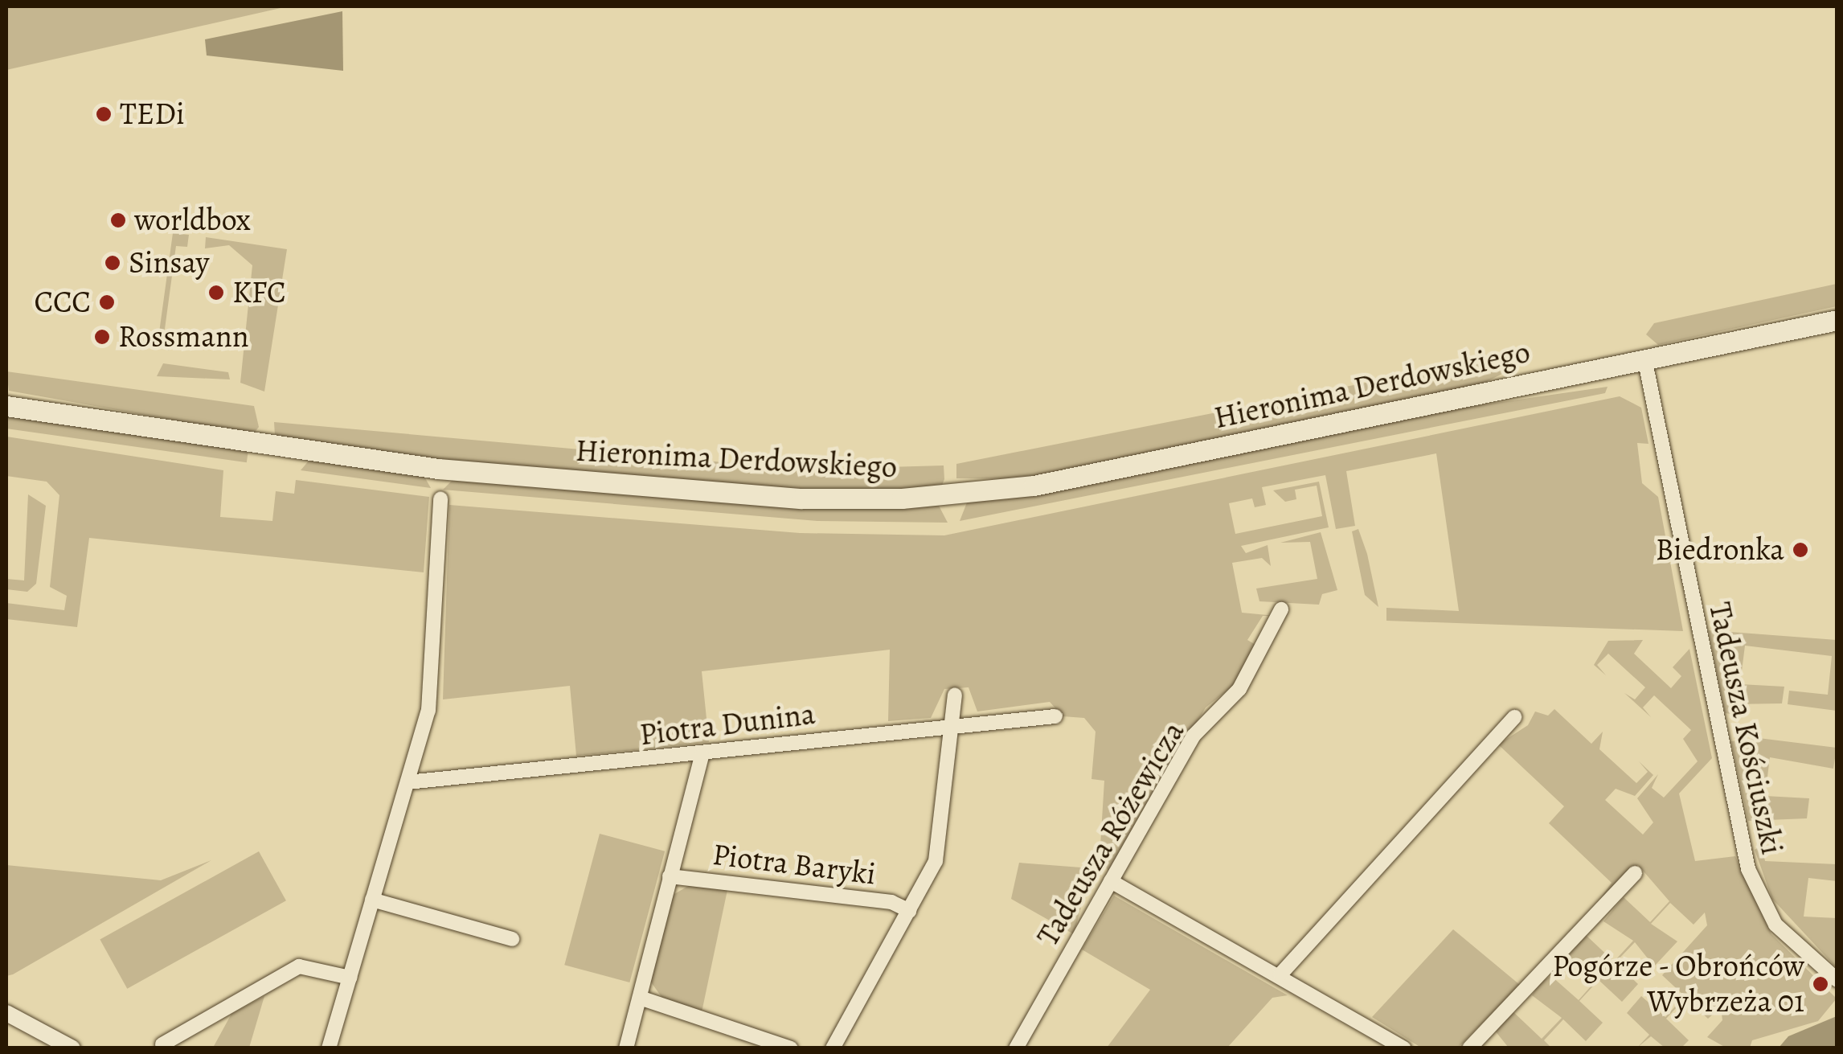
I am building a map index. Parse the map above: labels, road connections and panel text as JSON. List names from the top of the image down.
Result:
{
  "streets": {
    "main road": ["Hieronima Derdowskiego"],
    "street": [
      "Piotra Dunina",
      "Tadeusza Kościuszki",
      "Tadeusza Różewicza",
      "Piotra Baryki"
    ]
  },
  "crossings": [
    ["Hieronima Derdowskiego", "Tadeusza Kościuszki"]
  ],
  "places": [
    "TEDi",
    "worldbox",
    "Sinsay",
    "KFC",
    "CCC",
    "Rossmann",
    "Biedronka",
    "Pogórze - Obrońców Wybrzeża 01"
  ]
}
